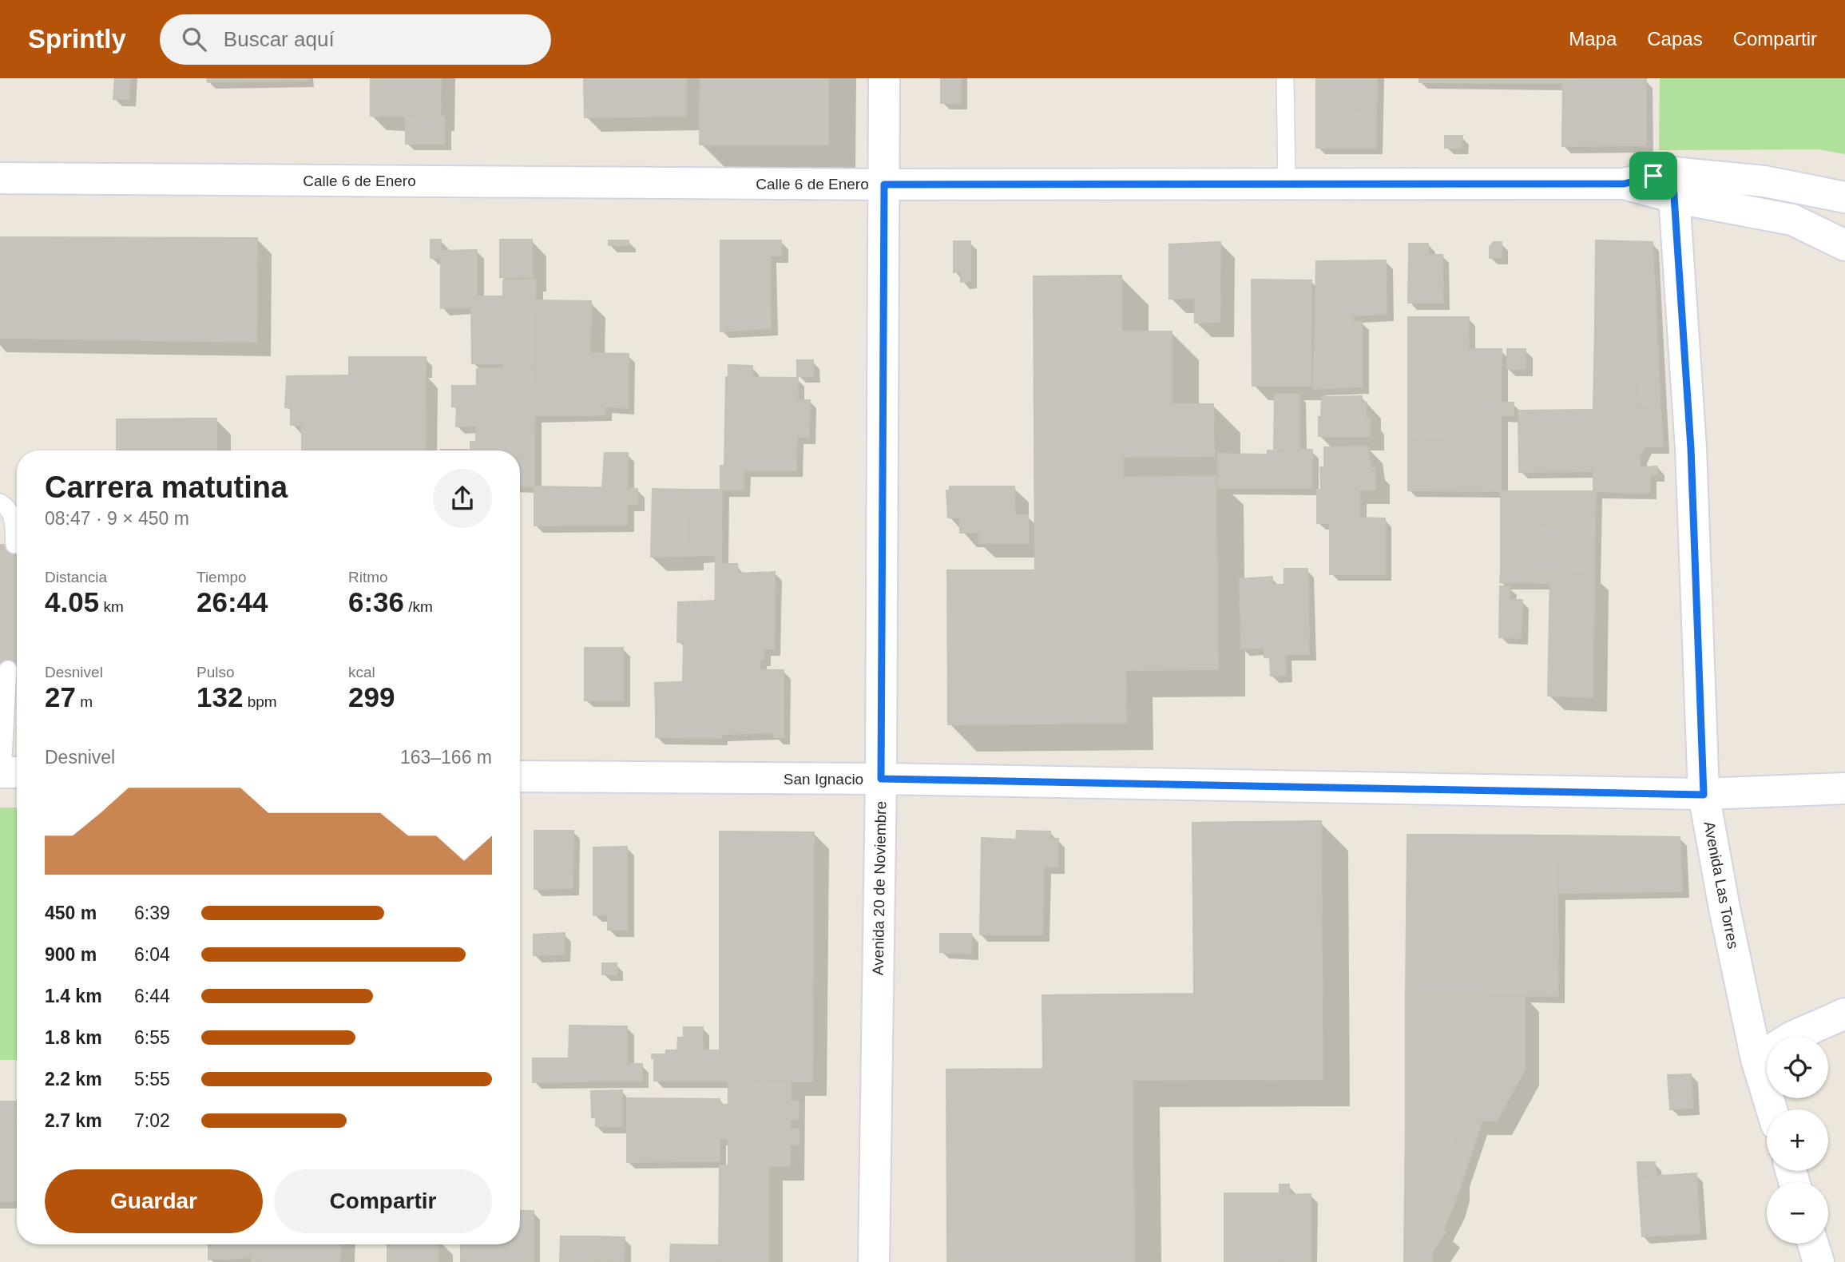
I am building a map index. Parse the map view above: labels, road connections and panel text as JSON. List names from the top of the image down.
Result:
{
  "streets": {
    "street": [
      "Calle 6 de Enero",
      "San Ignacio",
      "Avenida Las Torres",
      "Avenida 20 de Noviembre"
    ]
  },
  "crossings": [
    ["Calle 6 de Enero", "Avenida Las Torres"],
    ["Calle 6 de Enero", "Avenida 20 de Noviembre"],
    ["San Ignacio", "Avenida Las Torres"],
    ["San Ignacio", "Avenida 20 de Noviembre"]
  ],
  "page": {
    "header": "Sprintly",
    "search": "Buscar aquí",
    "nav": ["Mapa", "Capas", "Compartir"],
    "heading": ["Carrera matutina", "08:47 · 9 × 450 m"],
    "stats": [
      ["Distancia", "4.05 km"],
      ["Tiempo", "26:44"],
      ["Ritmo", "6:36 /km"],
      ["Desnivel", "27 m"],
      ["Pulso", "132 bpm"],
      ["kcal", "299"]
    ],
    "chart": ["Desnivel", "163–166 m"],
    "list": [
      {
        "name": "450 m",
        "note": "6:39"
      },
      {
        "name": "900 m",
        "note": "6:04"
      },
      {
        "name": "1.4 km",
        "note": "6:44"
      },
      {
        "name": "1.8 km",
        "note": "6:55"
      },
      {
        "name": "2.2 km",
        "note": "5:55"
      },
      {
        "name": "2.7 km",
        "note": "7:02"
      }
    ],
    "map_buttons": ["+", "−"],
    "buttons": ["Guardar", "Compartir"]
  }
}
